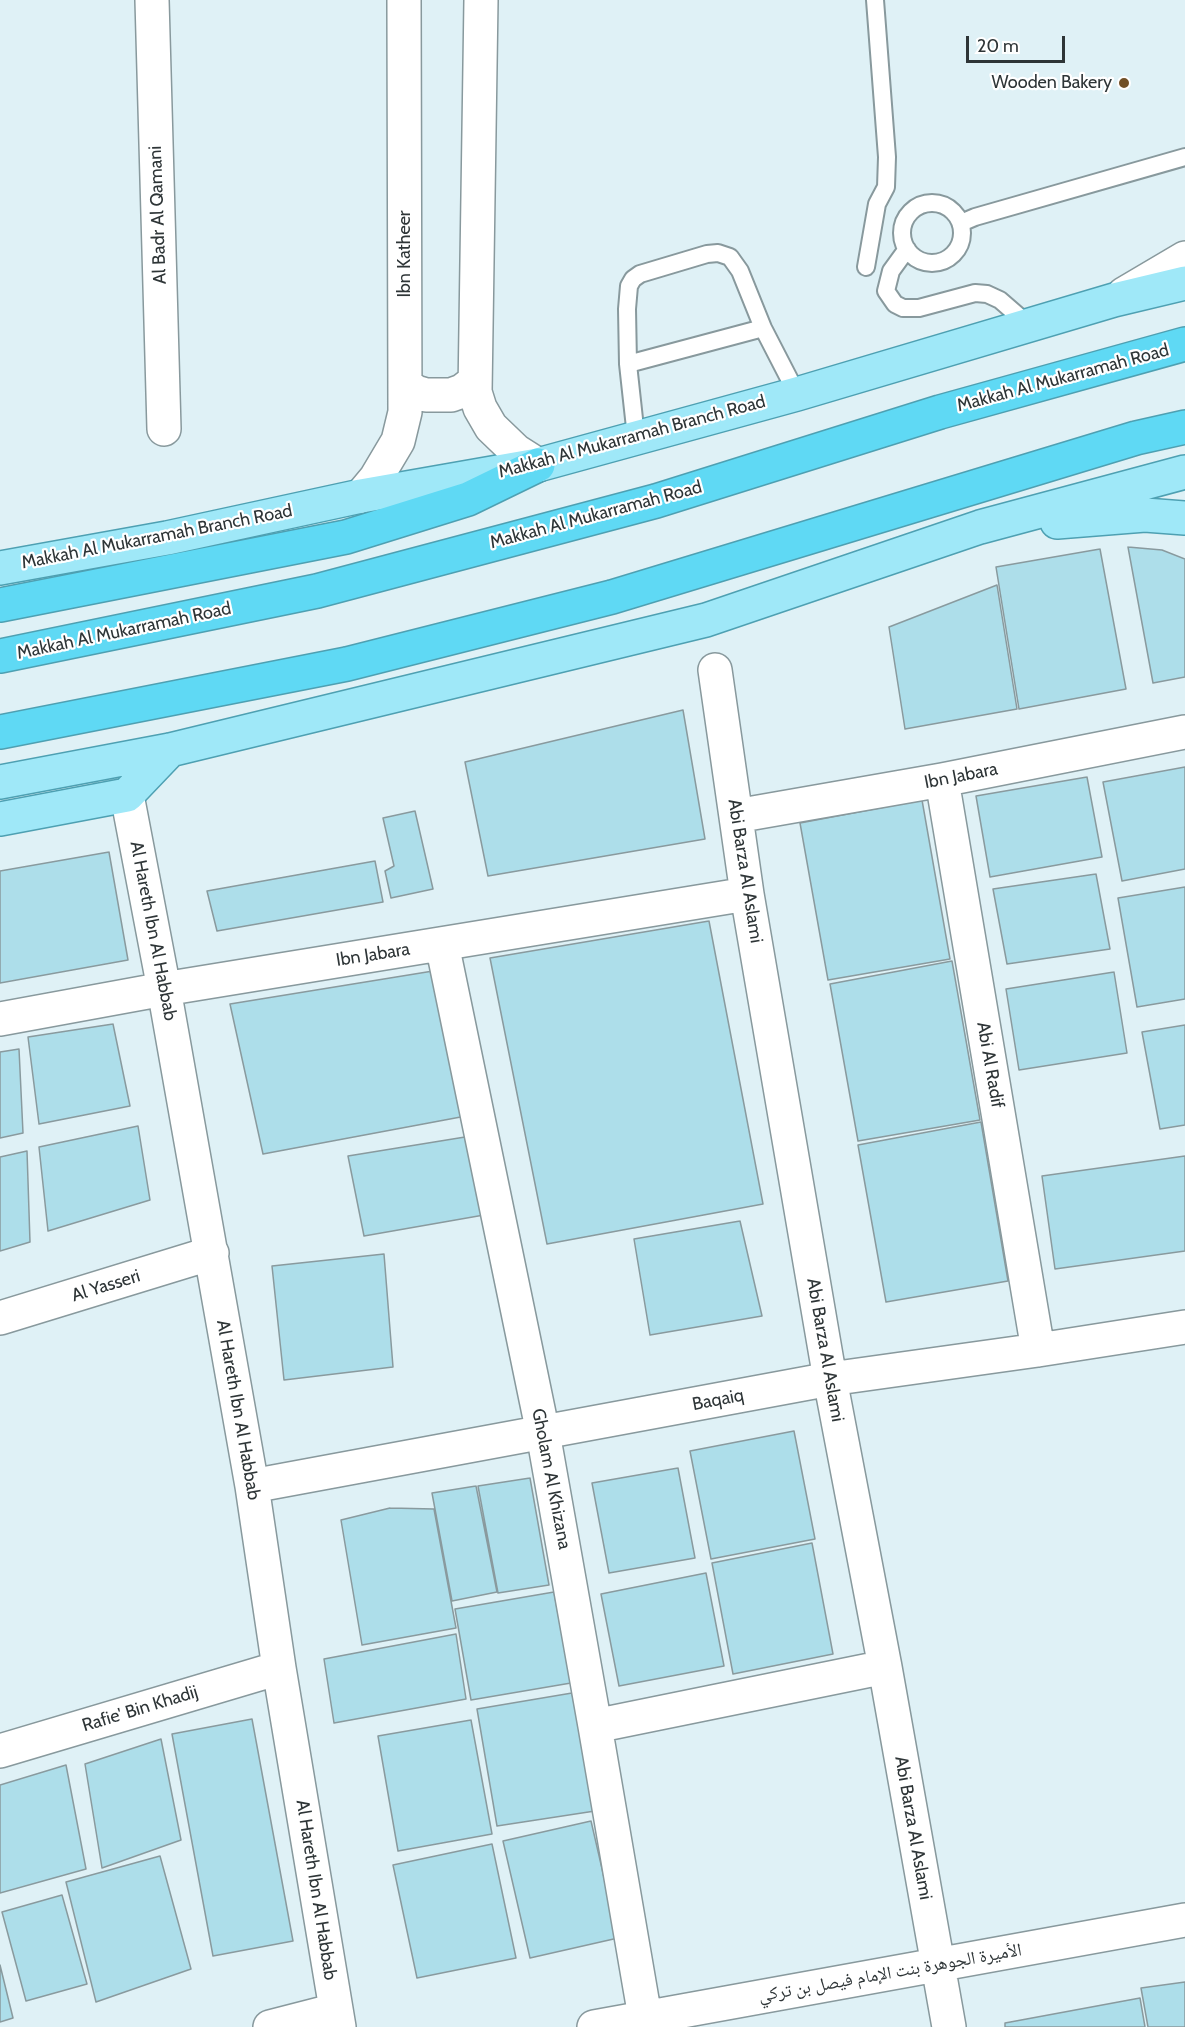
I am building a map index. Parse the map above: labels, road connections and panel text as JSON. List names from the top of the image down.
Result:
{
  "streets": {
    "highway": ["Makkah Al Mukarramah Road"],
    "main road": ["Makkah Al Mukarramah Branch Road"],
    "street": [
      "Al Badr Al Qamani",
      "Ibn Katheer",
      "Ibn Jabara",
      "Abi Barza Al Aslami",
      "Al Hareth Ibn Al Habbab",
      "Abi Al Radif",
      "Al Yasseri",
      "Baqaiq",
      "Gholam Al Khizana",
      "Rafie' Bin Khadij",
      "الأميرة الجوهرة بنت الإمام فيصل بن تركي"
    ]
  },
  "crossings": [
    ["Ibn Katheer", "Makkah Al Mukarramah Branch Road"],
    ["Ibn Jabara", "Abi Barza Al Aslami"],
    ["Ibn Jabara", "Al Hareth Ibn Al Habbab"],
    ["Ibn Jabara", "Abi Al Radif"],
    ["Ibn Jabara", "Gholam Al Khizana"],
    ["Abi Barza Al Aslami", "Baqaiq"],
    ["Abi Barza Al Aslami", "الأميرة الجوهرة بنت الإمام فيصل بن تركي"],
    ["Al Hareth Ibn Al Habbab", "Al Yasseri"],
    ["Al Hareth Ibn Al Habbab", "Baqaiq"],
    ["Al Hareth Ibn Al Habbab", "Rafie' Bin Khadij"],
    ["Abi Al Radif", "Baqaiq"],
    ["Baqaiq", "Gholam Al Khizana"],
    ["Gholam Al Khizana", "الأميرة الجوهرة بنت الإمام فيصل بن تركي"]
  ],
  "places": ["Wooden Bakery"],
  "scale_bar": "20 m"
}
